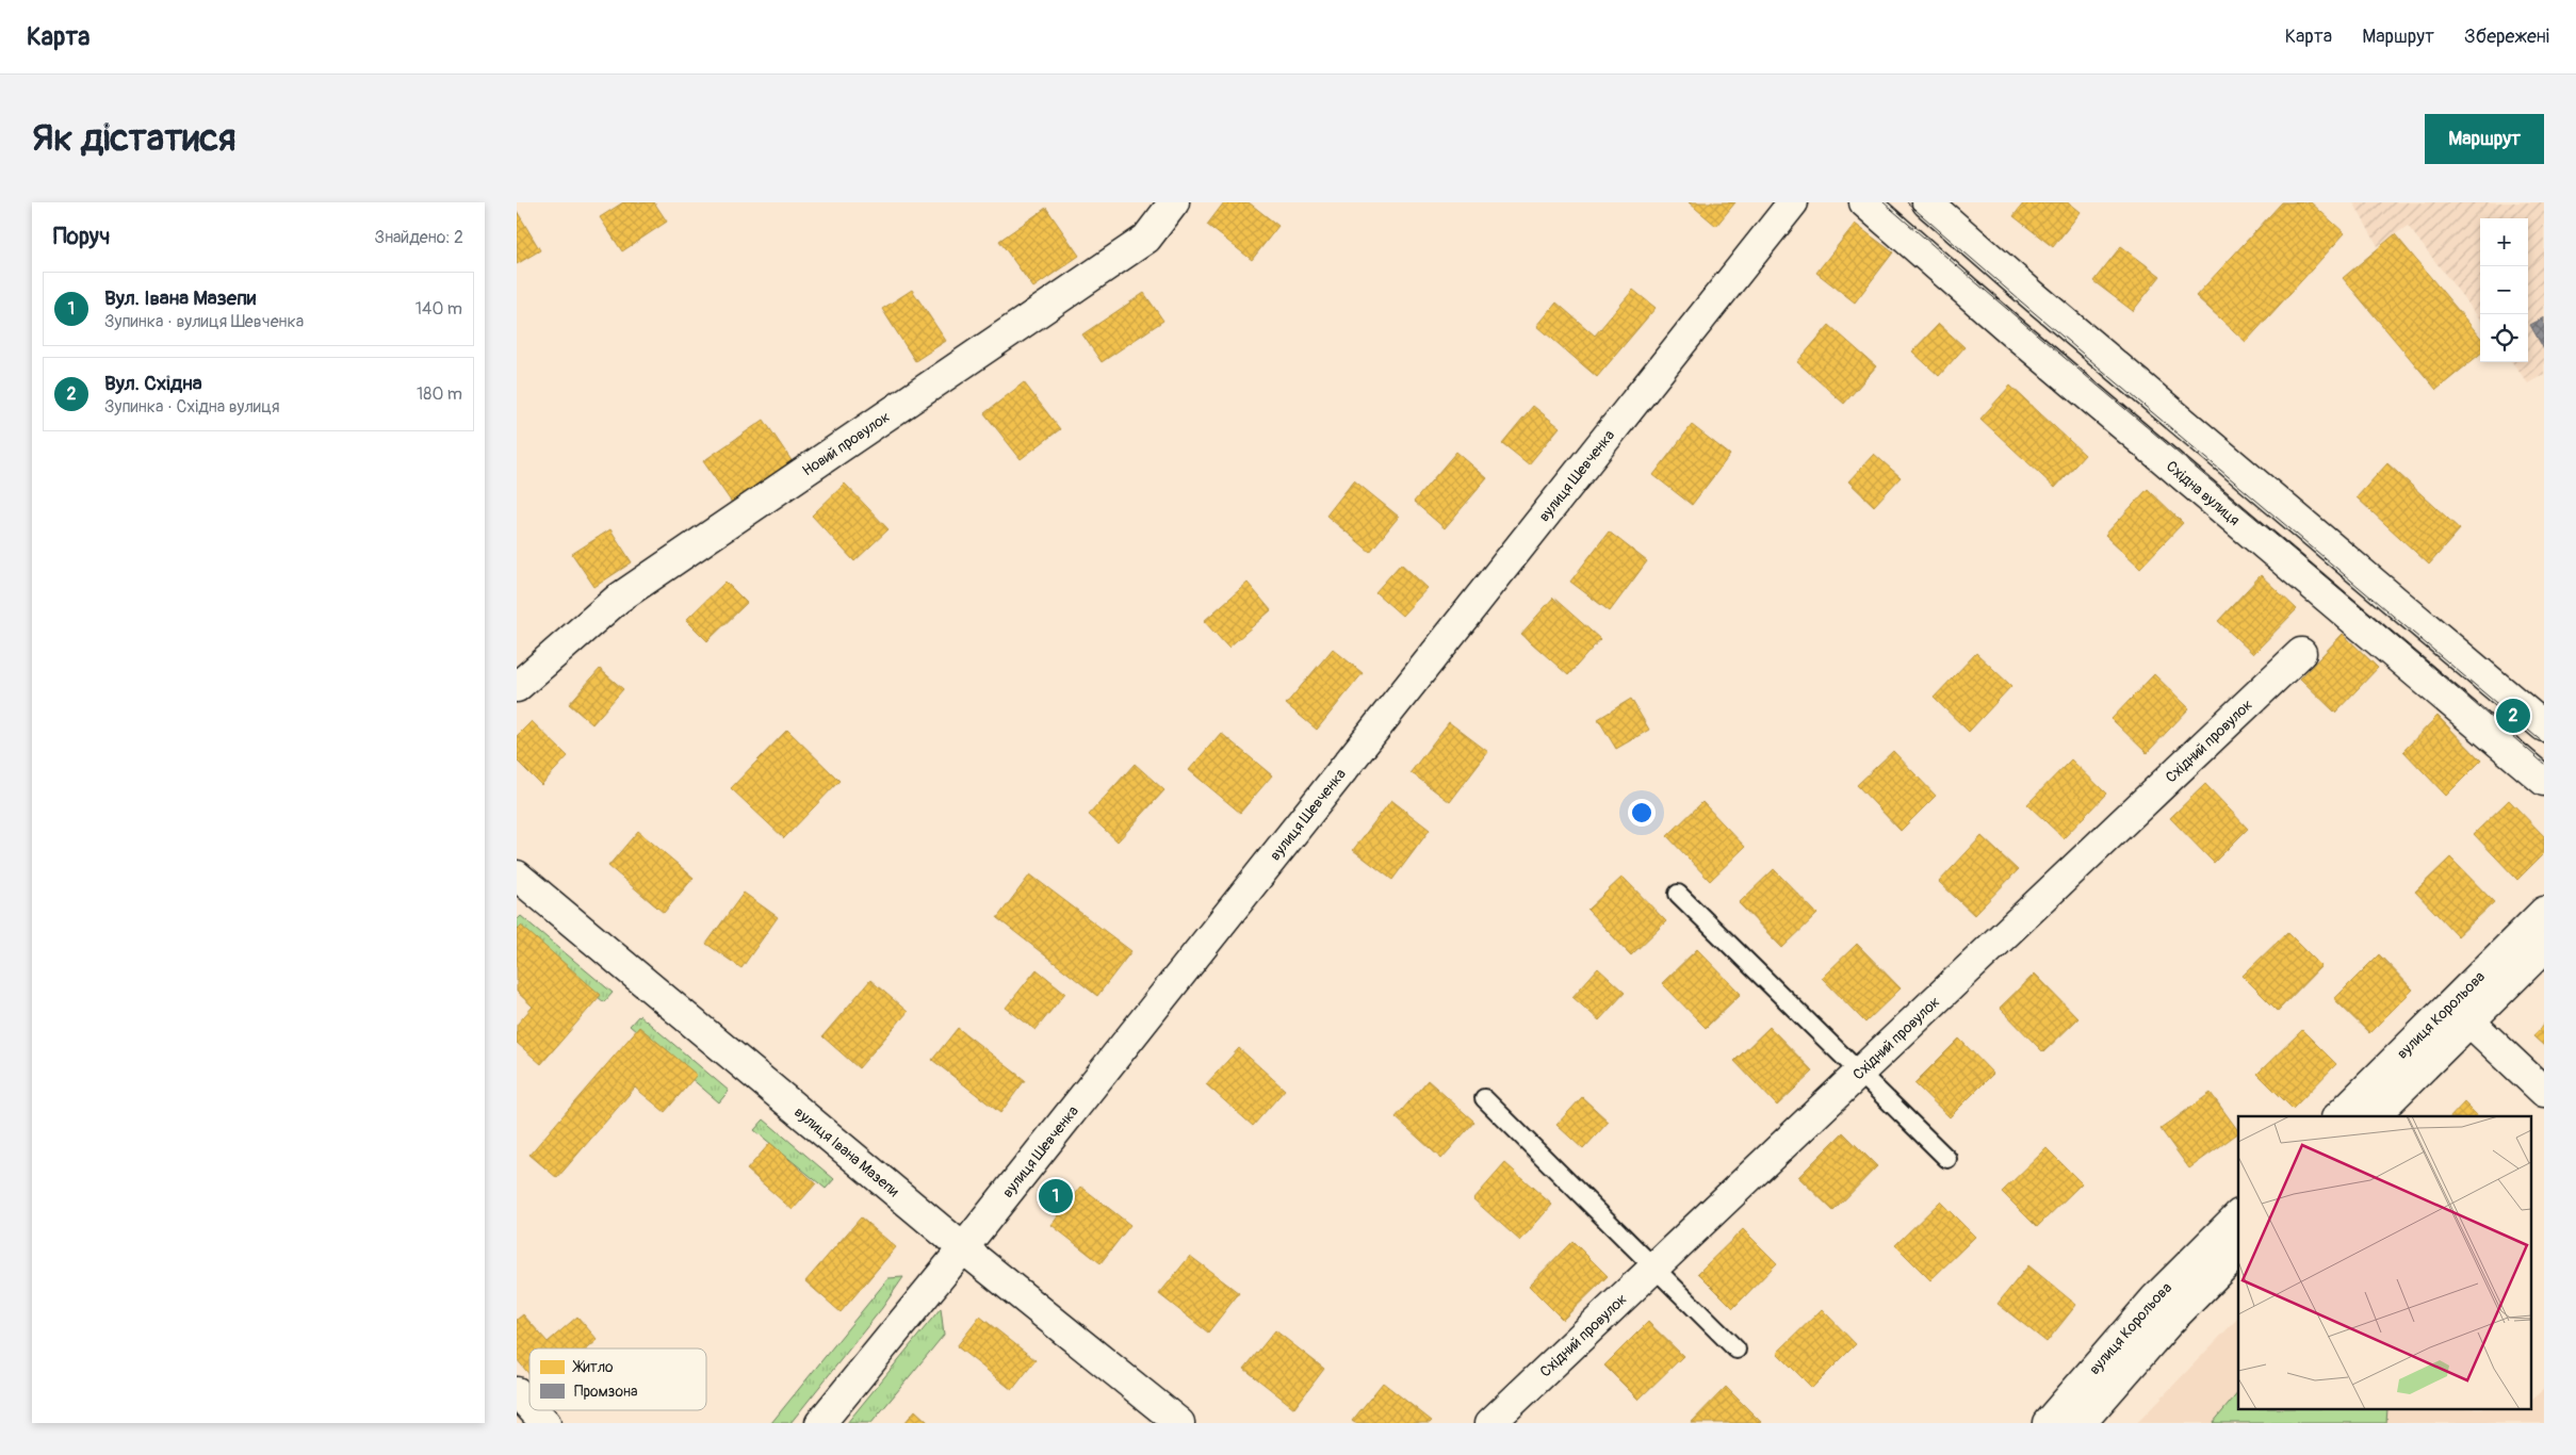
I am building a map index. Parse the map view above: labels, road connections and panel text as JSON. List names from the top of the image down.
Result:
{
  "streets": {
    "street": [
      "Новий провулок",
      "вулиця Шевченка",
      "Східна вулиця",
      "Східний провулок",
      "вулиця Корольова",
      "вулиця Івана Мазепи"
    ]
  },
  "crossings": [
    ["вулиця Шевченка", "вулиця Івана Мазепи"]
  ],
  "legend": ["Житло", "Промзона"],
  "page": {
    "header": "Карта",
    "nav": ["Карта", "Маршрут", "Збережені"],
    "buttons": "Маршрут",
    "title": "Як дістатися",
    "heading": ["Поруч", "Знайдено: 2"],
    "map_buttons": ["+", "−"],
    "list": [
      {
        "mark": "1",
        "name": "Вул. Івана Мазепи",
        "note": "Зупинка · вулиця Шевченка",
        "value": "140 m"
      },
      {
        "mark": "2",
        "name": "Вул. Східна",
        "note": "Зупинка · Східна вулиця",
        "value": "180 m"
      }
    ],
    "pins": ["2", "1"]
  }
}
